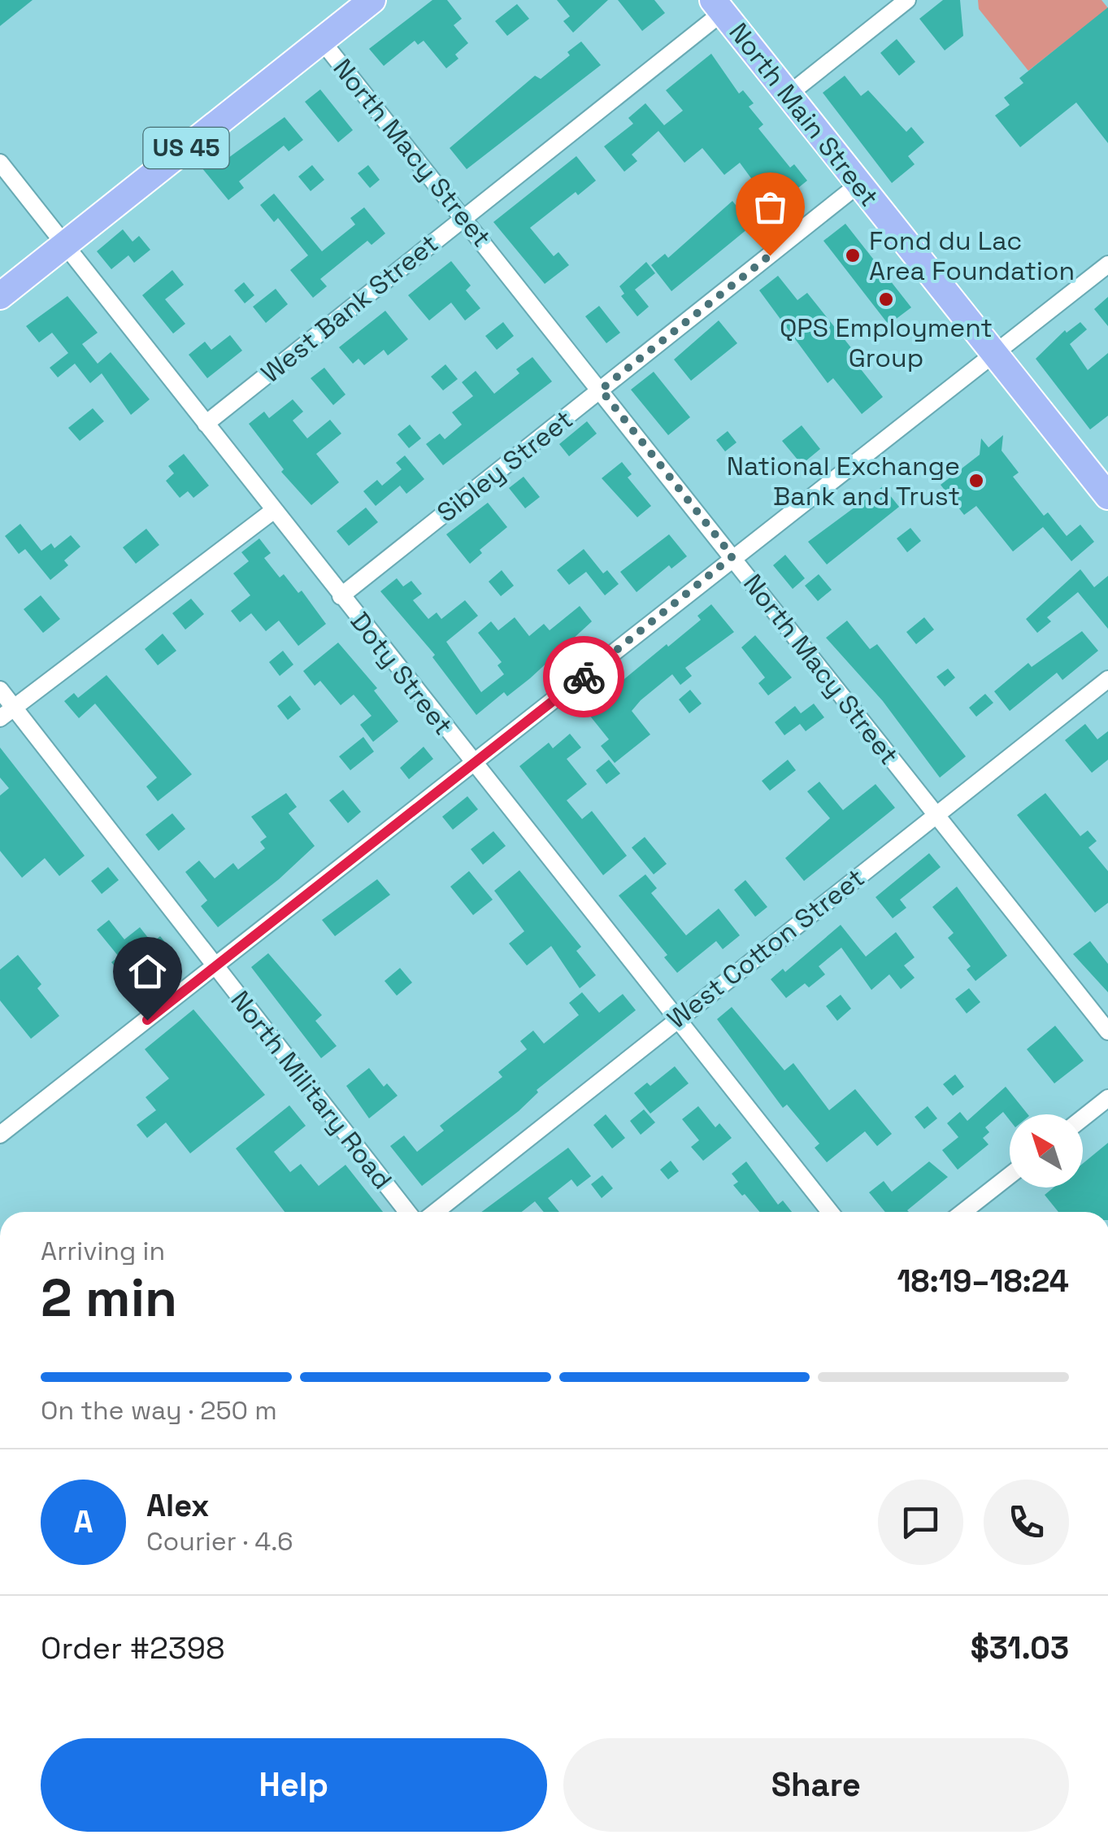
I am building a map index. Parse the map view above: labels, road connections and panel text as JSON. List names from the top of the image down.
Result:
{
  "streets": {
    "main road": ["North Main Street", "US 45"],
    "street": [
      "North Macy Street",
      "West Bank Street",
      "Sibley Street",
      "Doty Street",
      "West Cotton Street",
      "North Military Road"
    ]
  },
  "crossings": [
    ["North Main Street", "West Bank Street"],
    ["North Main Street", "Sibley Street"],
    ["US 45", "North Macy Street"],
    ["US 45", "Doty Street"],
    ["North Macy Street", "West Bank Street"],
    ["North Macy Street", "Sibley Street"],
    ["North Macy Street", "West Cotton Street"],
    ["West Bank Street", "Doty Street"],
    ["Sibley Street", "Doty Street"],
    ["Doty Street", "West Cotton Street"]
  ],
  "places": ["Fond du Lac Area Foundation", "QPS Employment Group", "National Exchange Bank and Trust"],
  "north": "top left",
  "page": {
    "heading": ["2 min", "Arriving in", "18:19–18:24"],
    "panel": [
      "Alex",
      "Courier · 4.6",
      "Order #2398",
      "$31.03"
    ],
    "bar": "On the way · 250 m",
    "round": "A",
    "buttons": ["Help", "Share"]
  }
}
